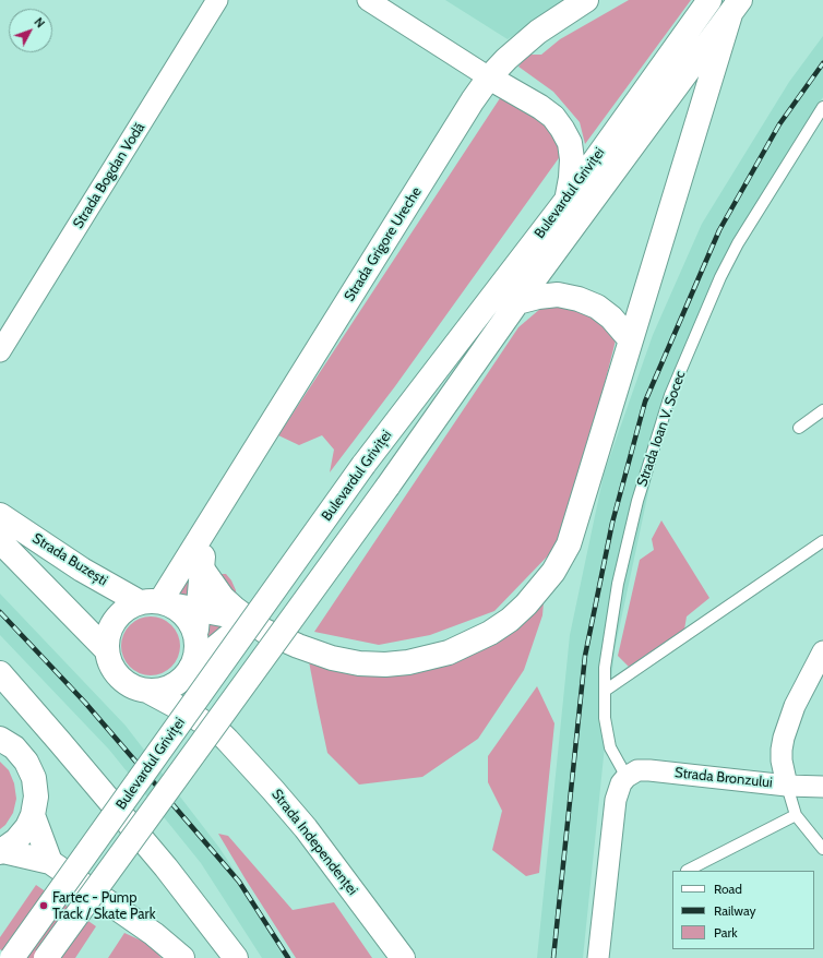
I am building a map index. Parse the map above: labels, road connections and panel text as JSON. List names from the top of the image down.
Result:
{
  "streets": {
    "main road": [
      "Bulevardul Griviței",
      "Strada Grigore Ureche",
      "Strada Buzești",
      "Strada Independenței"
    ],
    "street": ["Strada Bogdan Vodă", "Strada Bronzului"],
    "lane": ["Strada Ioan V. Socec"]
  },
  "crossings": [
    ["Strada Grigore Ureche", "Strada Buzești"],
    ["Strada Grigore Ureche", "Strada Independenței"],
    ["Strada Ioan V. Socec", "Strada Bronzului"],
    ["Strada Buzești", "Strada Independenței"]
  ],
  "places": ["Fartec - Pump Track / Skate Park"],
  "legend": ["Road", "Railway", "Park"],
  "north": "top right"
}
